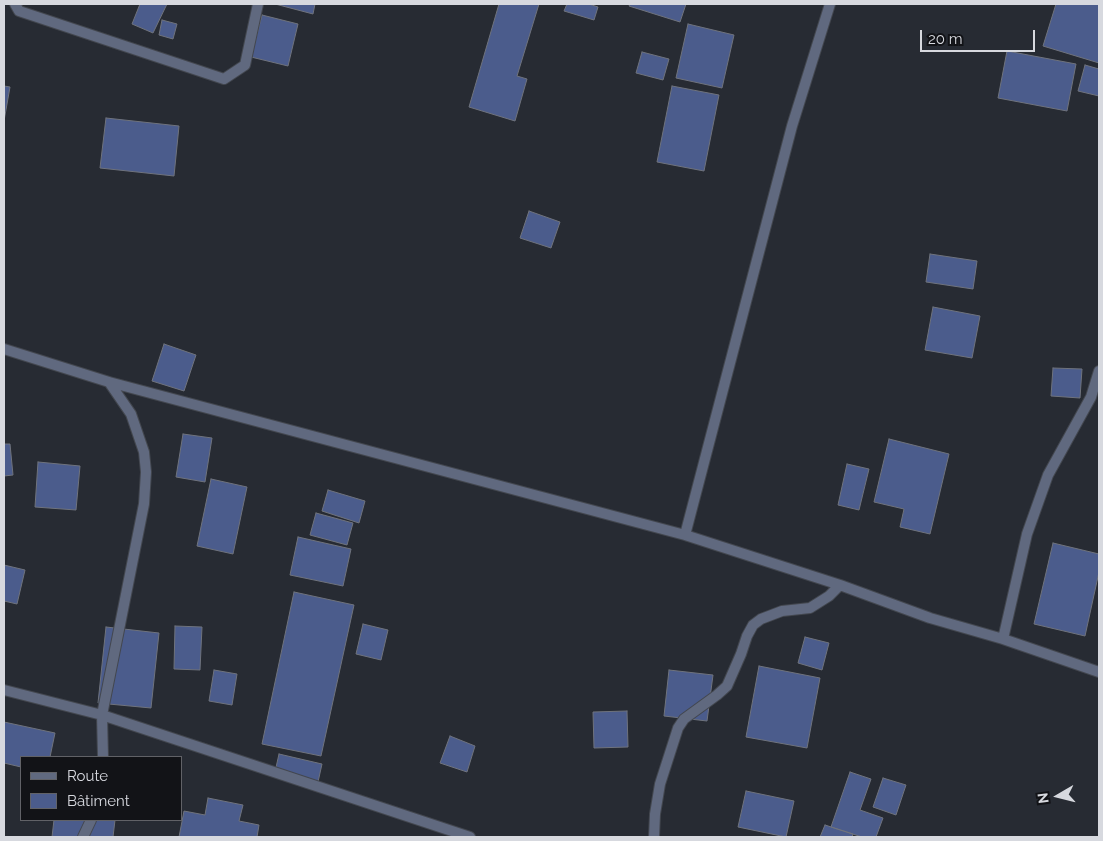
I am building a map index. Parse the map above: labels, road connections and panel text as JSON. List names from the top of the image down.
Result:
{
  "legend": ["Route", "Bâtiment"],
  "scale_bar": "20 m",
  "north": "left"
}
